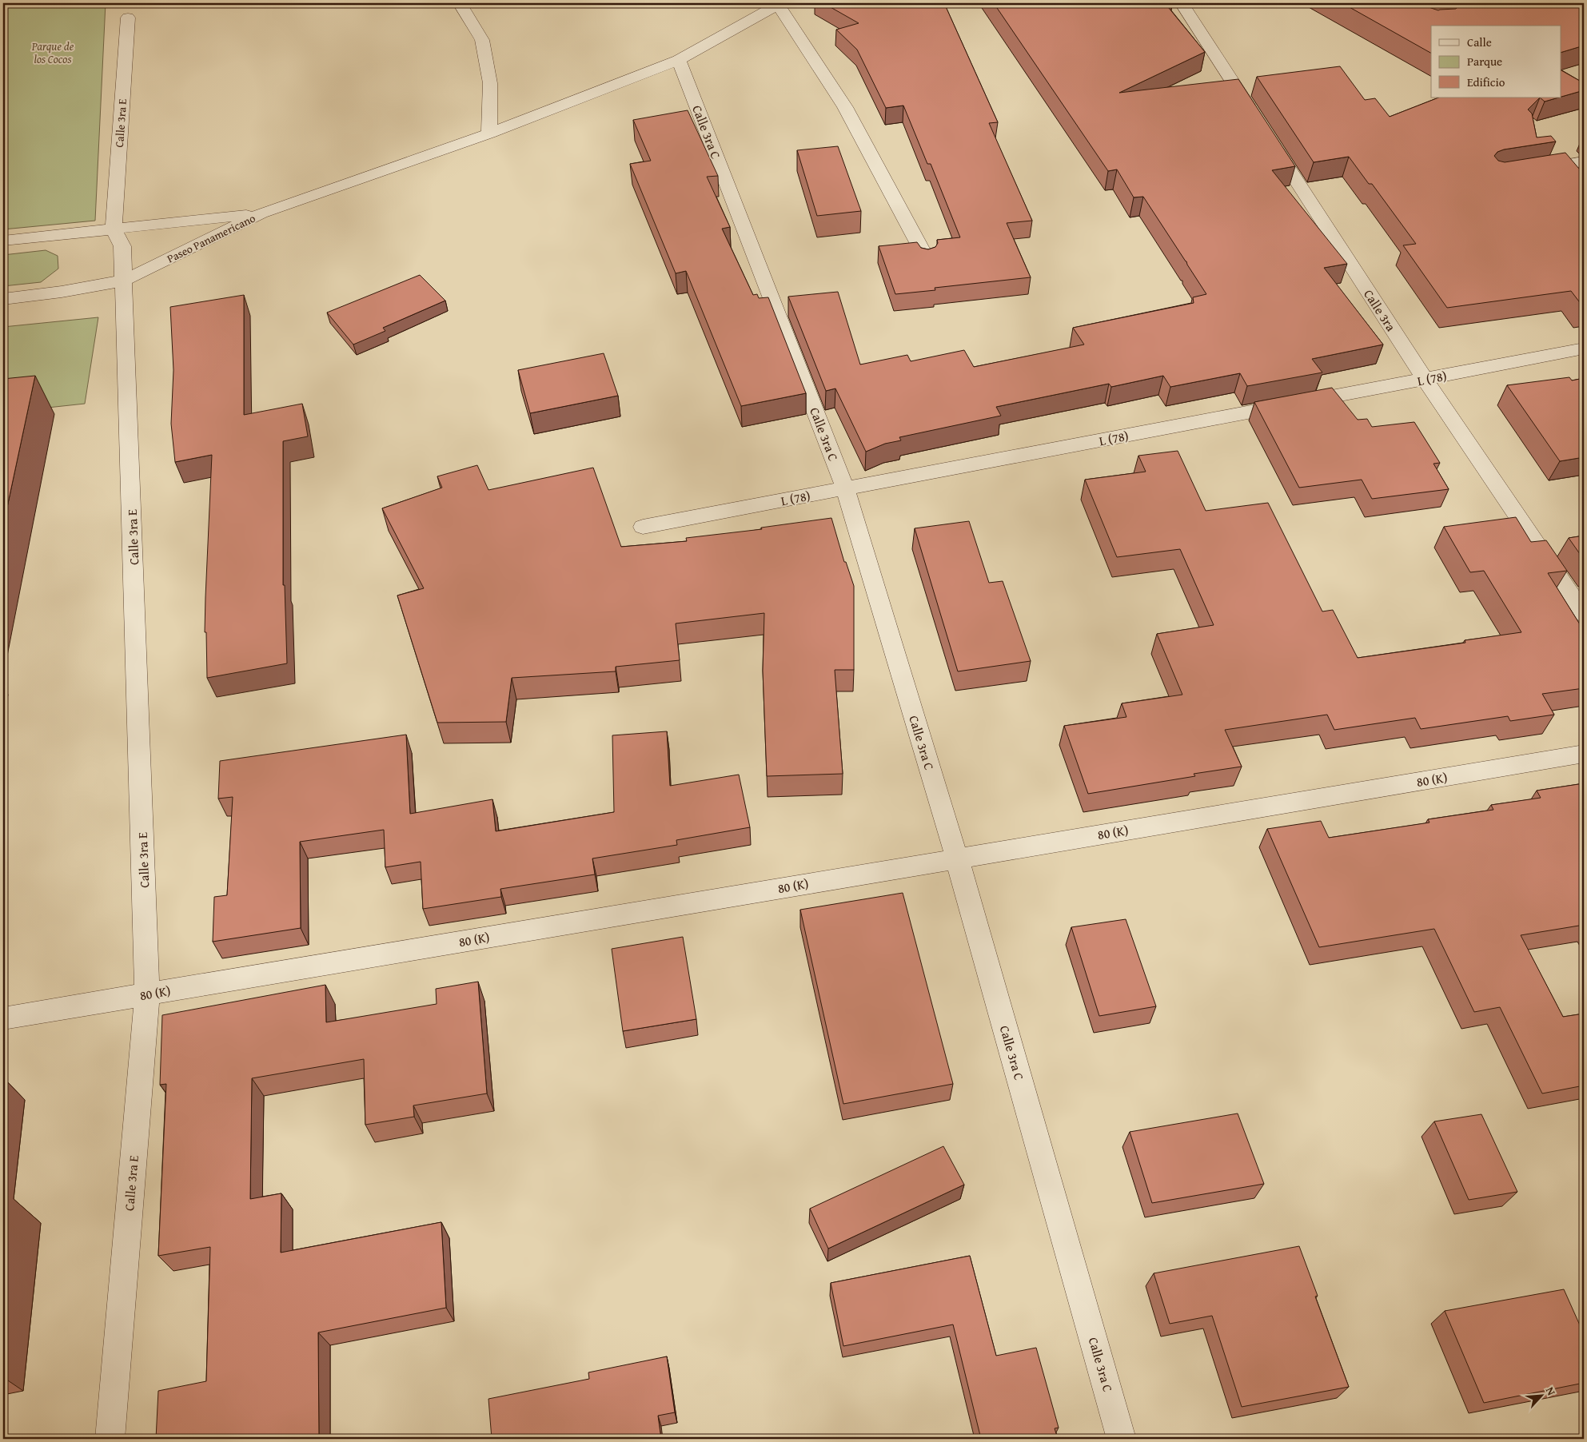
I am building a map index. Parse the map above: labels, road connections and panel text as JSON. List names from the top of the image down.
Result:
{
  "streets": {
    "street": [
      "Calle 3ra E",
      "Calle 3ra C",
      "Paseo Panamericano",
      "Calle 3ra",
      "L (78)",
      "80 (K)"
    ]
  },
  "crossings": [
    ["Calle 3ra E", "Paseo Panamericano"],
    ["Calle 3ra E", "80 (K)"],
    ["Calle 3ra C", "L (78)"],
    ["Calle 3ra C", "80 (K)"],
    ["Calle 3ra", "L (78)"]
  ],
  "parks": ["Parque de los Cocos"],
  "legend": ["Calle", "Parque", "Edificio"],
  "north": "top right"
}
